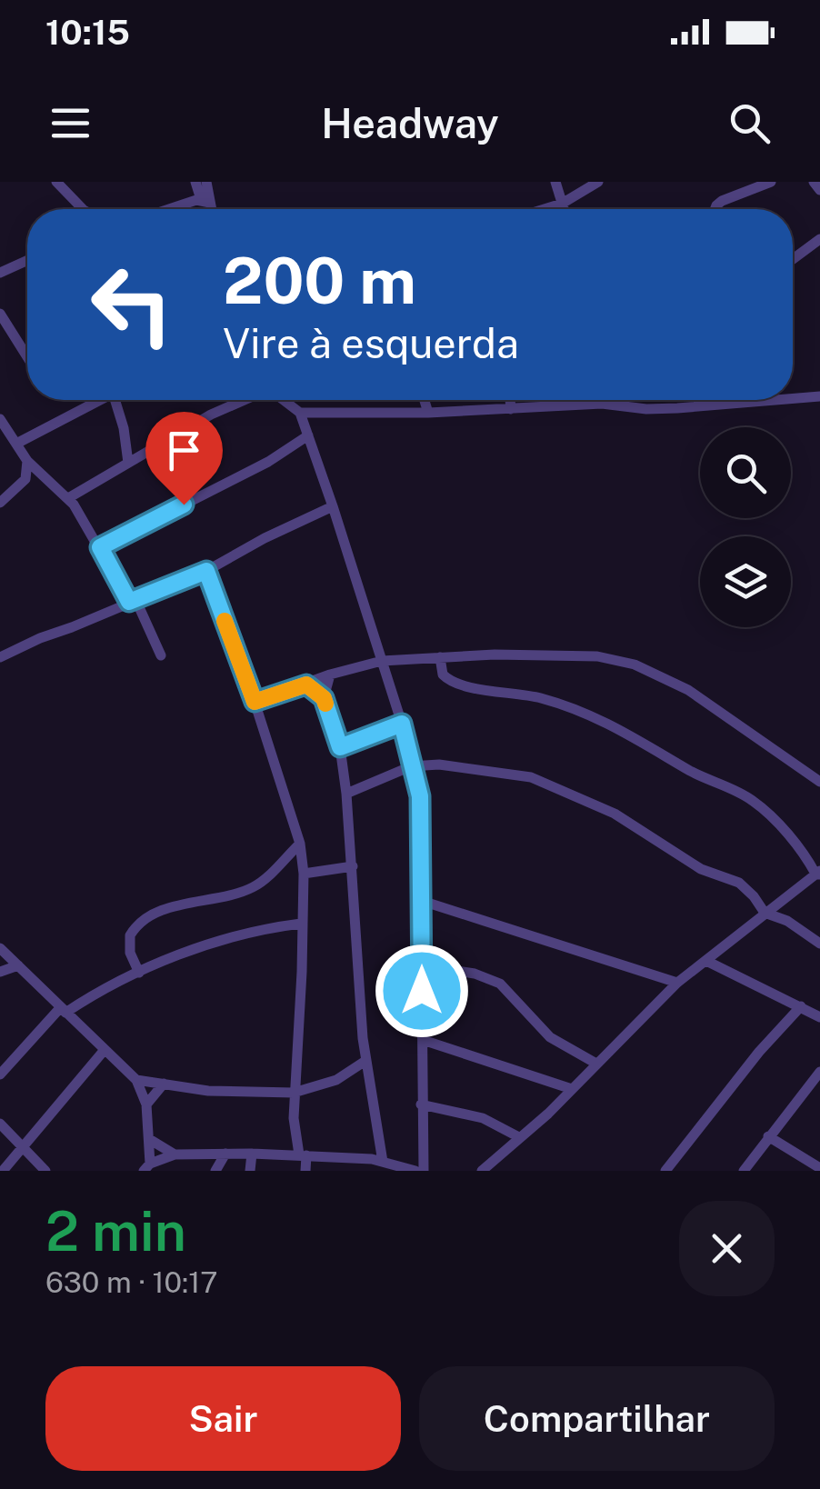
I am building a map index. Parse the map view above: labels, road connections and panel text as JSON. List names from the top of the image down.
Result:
{
  "page": {
    "status": "10:15",
    "header": "Headway",
    "turn": ["200 m", "Vire à esquerda"],
    "heading": ["2 min", "630 m · 10:17"],
    "buttons": ["Sair", "Compartilhar"]
  }
}
